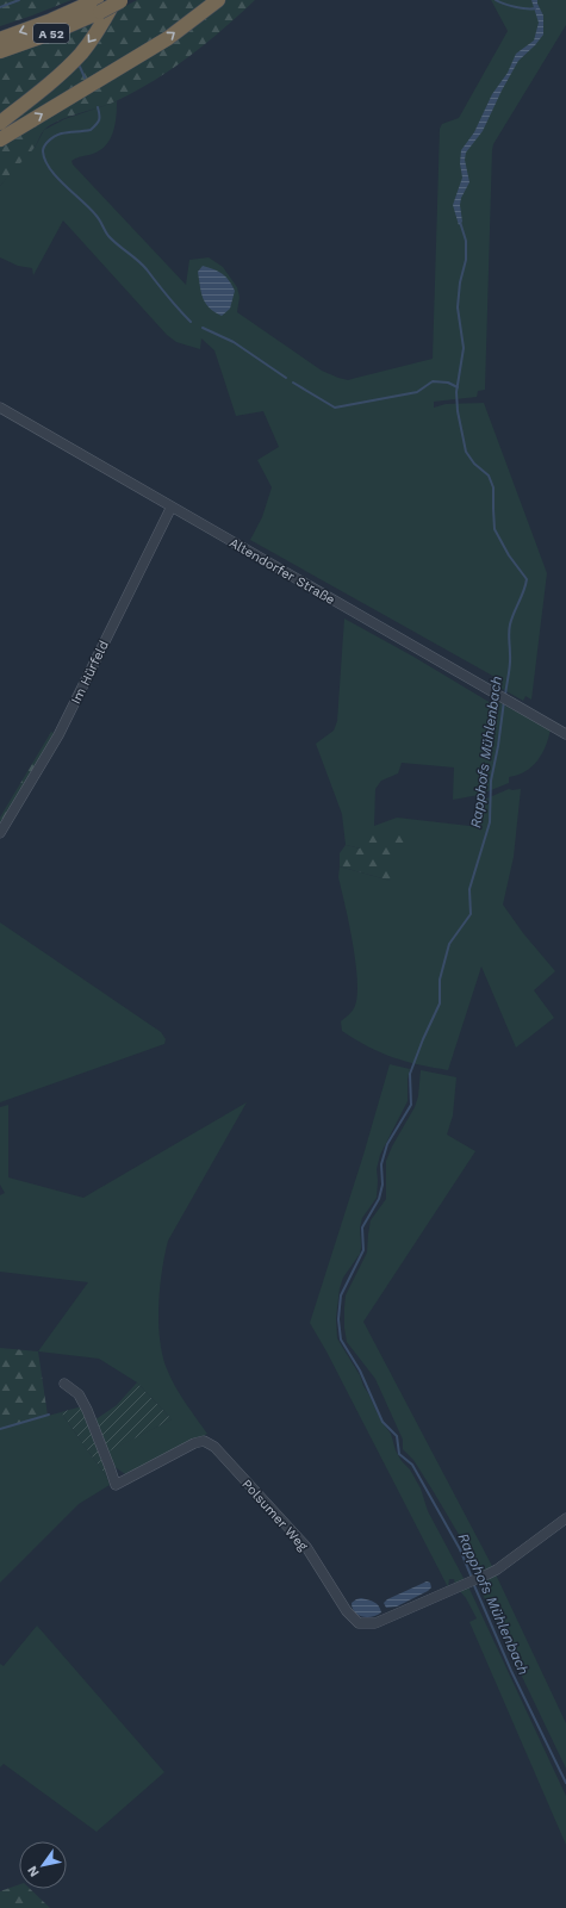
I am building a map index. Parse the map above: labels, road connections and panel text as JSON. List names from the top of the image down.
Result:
{
  "streets": {
    "highway": ["A 52"],
    "street": ["Altendorfer Straße", "Im Hürfeld", "Polsumer Weg"]
  },
  "crossings": [
    ["Altendorfer Straße", "Im Hürfeld"]
  ],
  "water": ["Rapphofs Mühlenbach"],
  "north": "bottom left"
}
